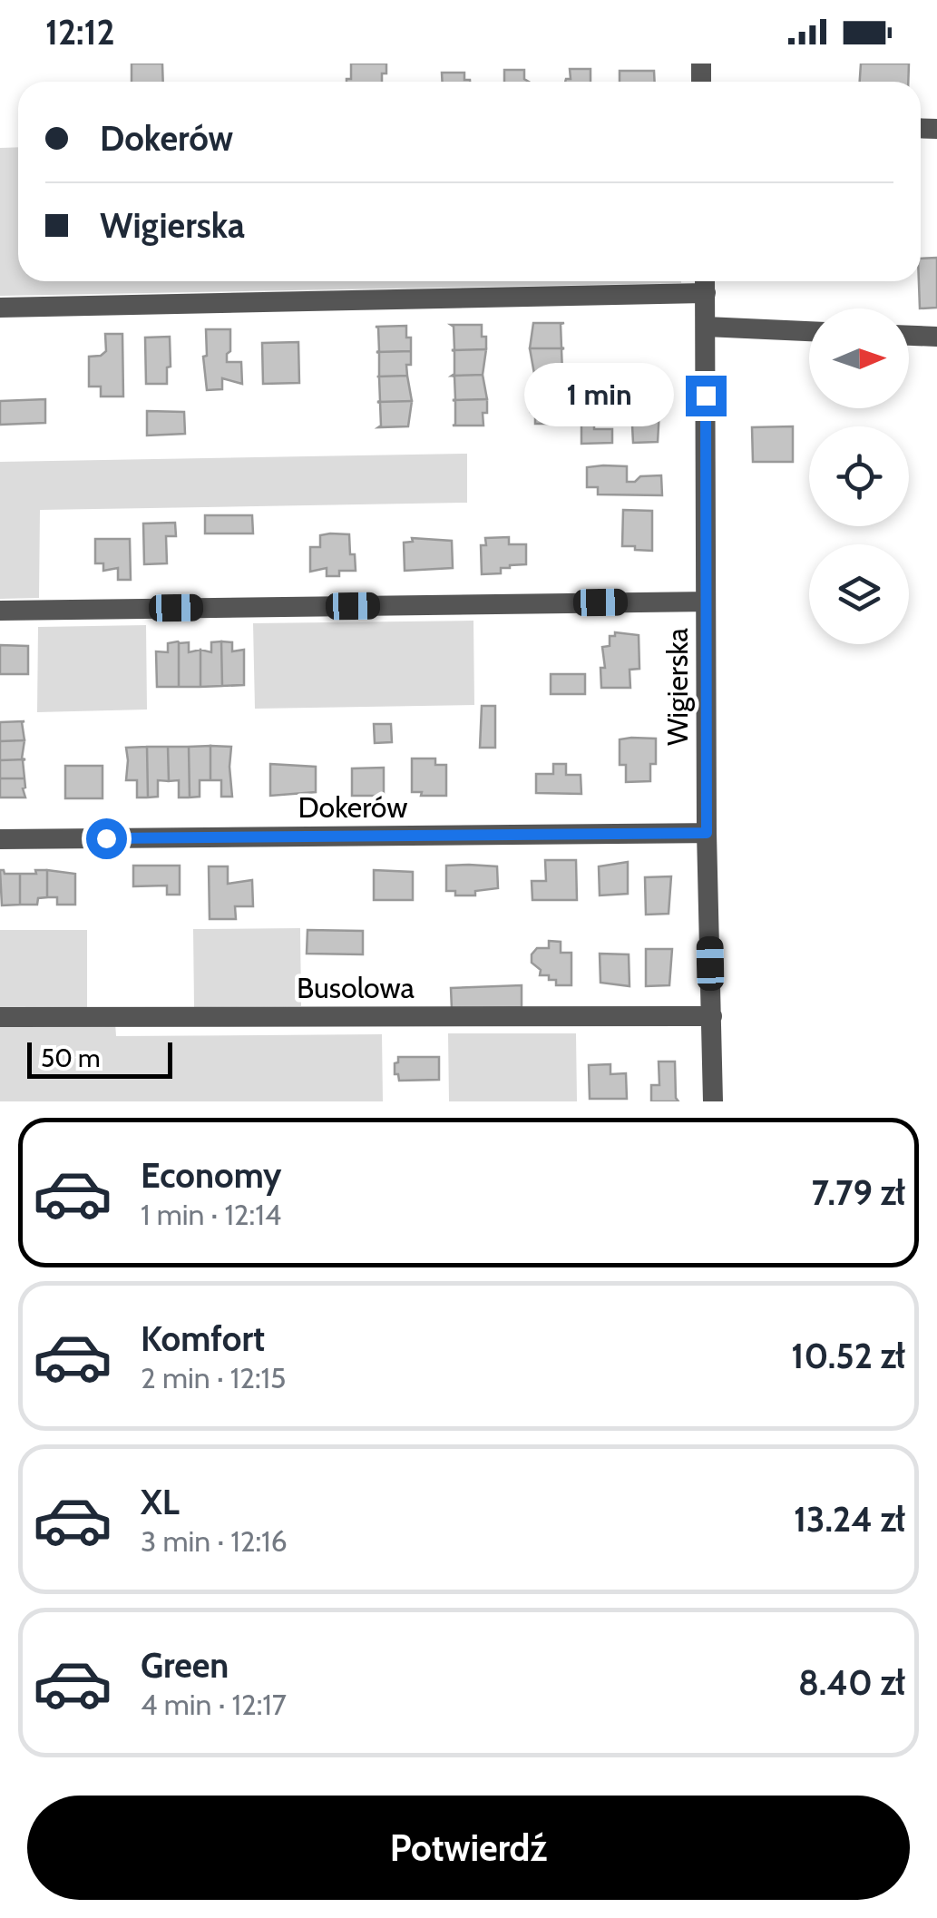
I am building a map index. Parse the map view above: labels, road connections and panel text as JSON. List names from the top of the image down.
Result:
{
  "streets": {
    "street": ["Wigierska", "Dokerów", "Busolowa"]
  },
  "crossings": [
    ["Wigierska", "Dokerów"],
    ["Wigierska", "Busolowa"]
  ],
  "scale_bar": "50 m",
  "north": "right",
  "page": {
    "status": "12:12",
    "banner": ["Dokerów", "Wigierska"],
    "bubble": "1 min",
    "scale": "50 m",
    "list": [
      {
        "name": "Economy",
        "note": "1 min · 12:14",
        "value": "7.79 zł"
      },
      {
        "name": "Komfort",
        "note": "2 min · 12:15",
        "value": "10.52 zł"
      },
      {
        "name": "XL",
        "note": "3 min · 12:16",
        "value": "13.24 zł"
      },
      {
        "name": "Green",
        "note": "4 min · 12:17",
        "value": "8.40 zł"
      }
    ],
    "buttons": "Potwierdź"
  }
}
